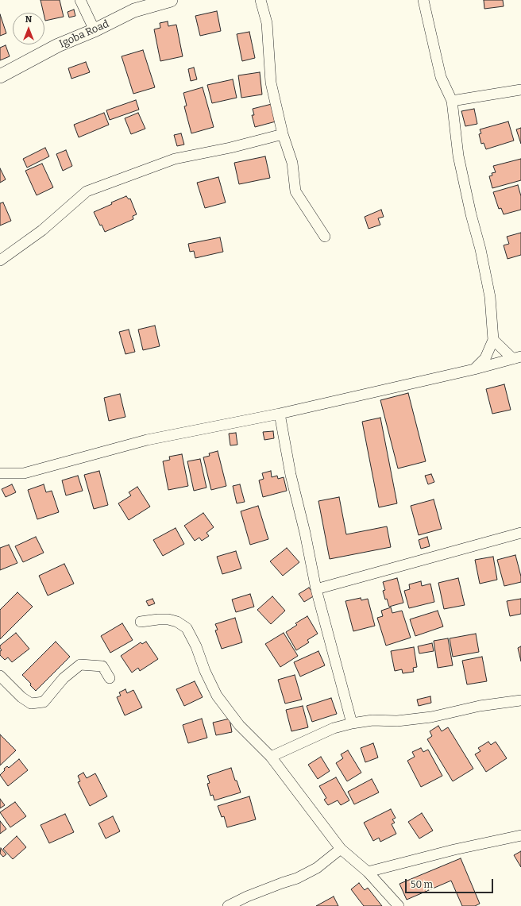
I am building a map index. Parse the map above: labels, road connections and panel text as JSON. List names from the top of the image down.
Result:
{
  "streets": {
    "street": ["Igoba Road"]
  },
  "scale_bar": "50 m",
  "north": "top"
}
